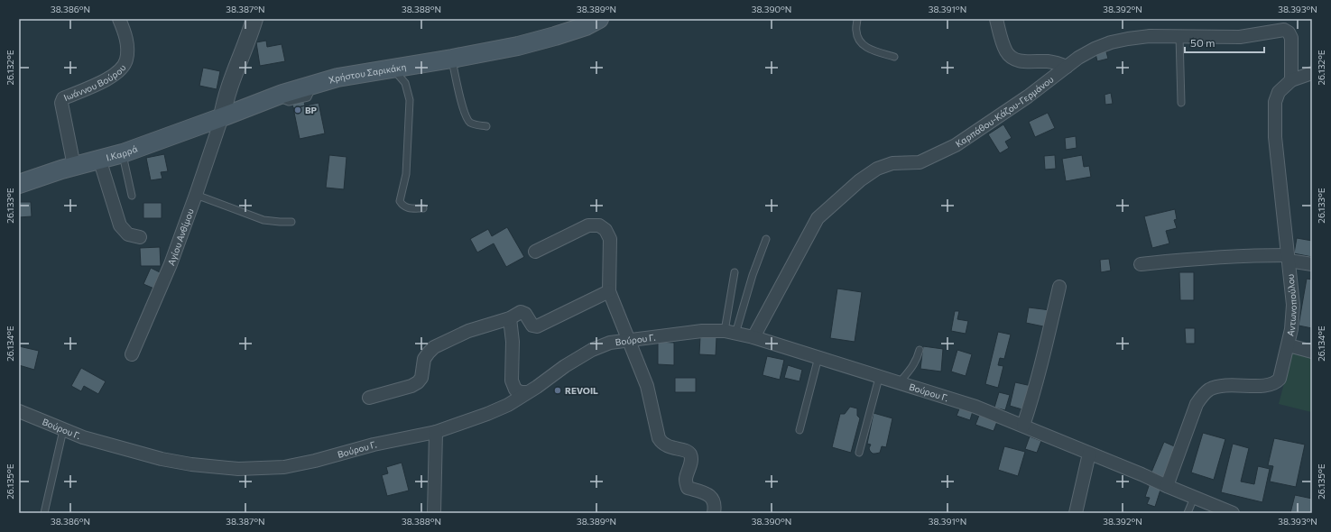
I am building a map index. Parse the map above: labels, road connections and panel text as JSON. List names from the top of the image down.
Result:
{
  "streets": {
    "main road": ["Χρήστου Σαρικάκη", "Ι.Καρρά"],
    "street": [
      "Ιωάννου Βούρου",
      "Καρπάθου-Κάζου-Γερμάνου",
      "Αγίου Ανθίμου",
      "Αντωνοπούλου",
      "Βούρου Γ."
    ]
  },
  "crossings": [
    ["Χρήστου Σαρικάκη", "Ι.Καρρά"],
    ["Χρήστου Σαρικάκη", "Αγίου Ανθίμου"],
    ["Ιωάννου Βούρου", "Ι.Καρρά"],
    ["Καρπάθου-Κάζου-Γερμάνου", "Αντωνοπούλου"],
    ["Καρπάθου-Κάζου-Γερμάνου", "Βούρου Γ."],
    ["Ι.Καρρά", "Αγίου Ανθίμου"],
    ["Αντωνοπούλου", "Βούρου Γ."]
  ],
  "places": ["BP", "REVOIL"],
  "scale_bar": "50 m",
  "coordinates": [
    "38.386°N",
    "38.387°N",
    "38.388°N",
    "38.389°N",
    "38.390°N",
    "38.391°N",
    "38.392°N",
    "38.393°N",
    "26.132°E",
    "26.133°E",
    "26.134°E",
    "26.135°E"
  ]
}
